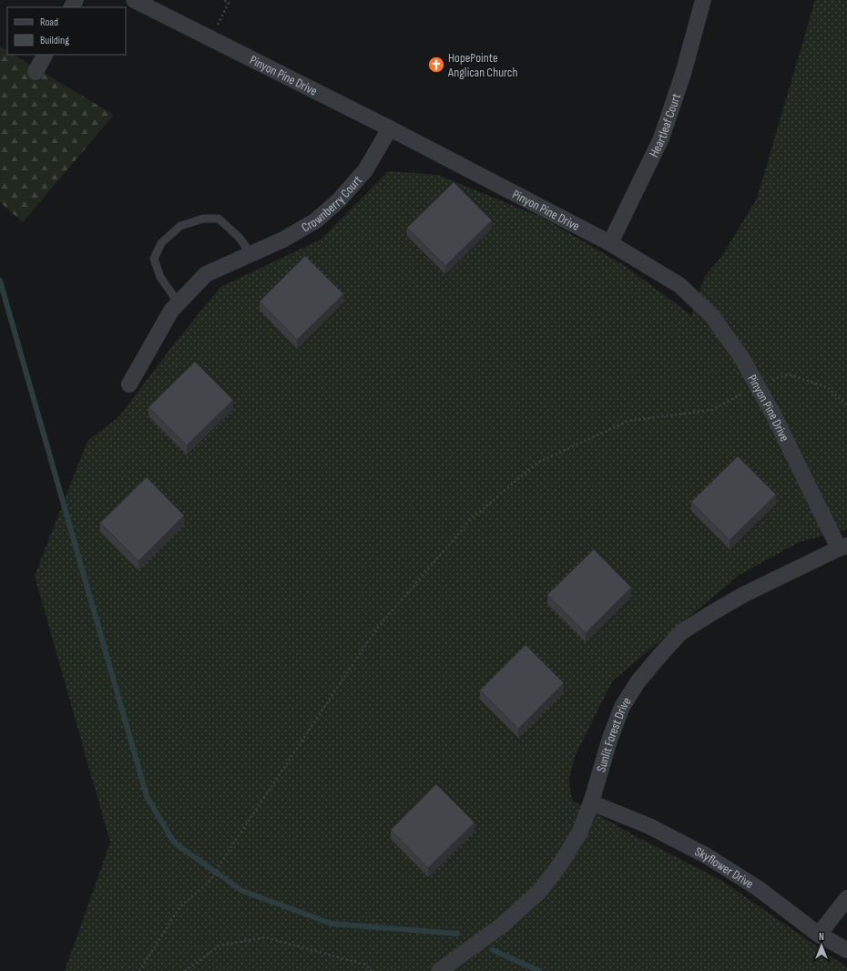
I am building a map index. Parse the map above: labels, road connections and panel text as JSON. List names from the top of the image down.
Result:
{
  "streets": {
    "street": [
      "Pinyon Pine Drive",
      "Heartleaf Court",
      "Crownberry Court",
      "Sunlit Forest Drive",
      "Skyflower Drive"
    ]
  },
  "crossings": [
    ["Pinyon Pine Drive", "Heartleaf Court"],
    ["Pinyon Pine Drive", "Crownberry Court"],
    ["Pinyon Pine Drive", "Sunlit Forest Drive"],
    ["Sunlit Forest Drive", "Skyflower Drive"]
  ],
  "places": {
    "church": ["HopePointe Anglican Church"]
  },
  "legend": ["Road", "Building"],
  "north": "top"
}
